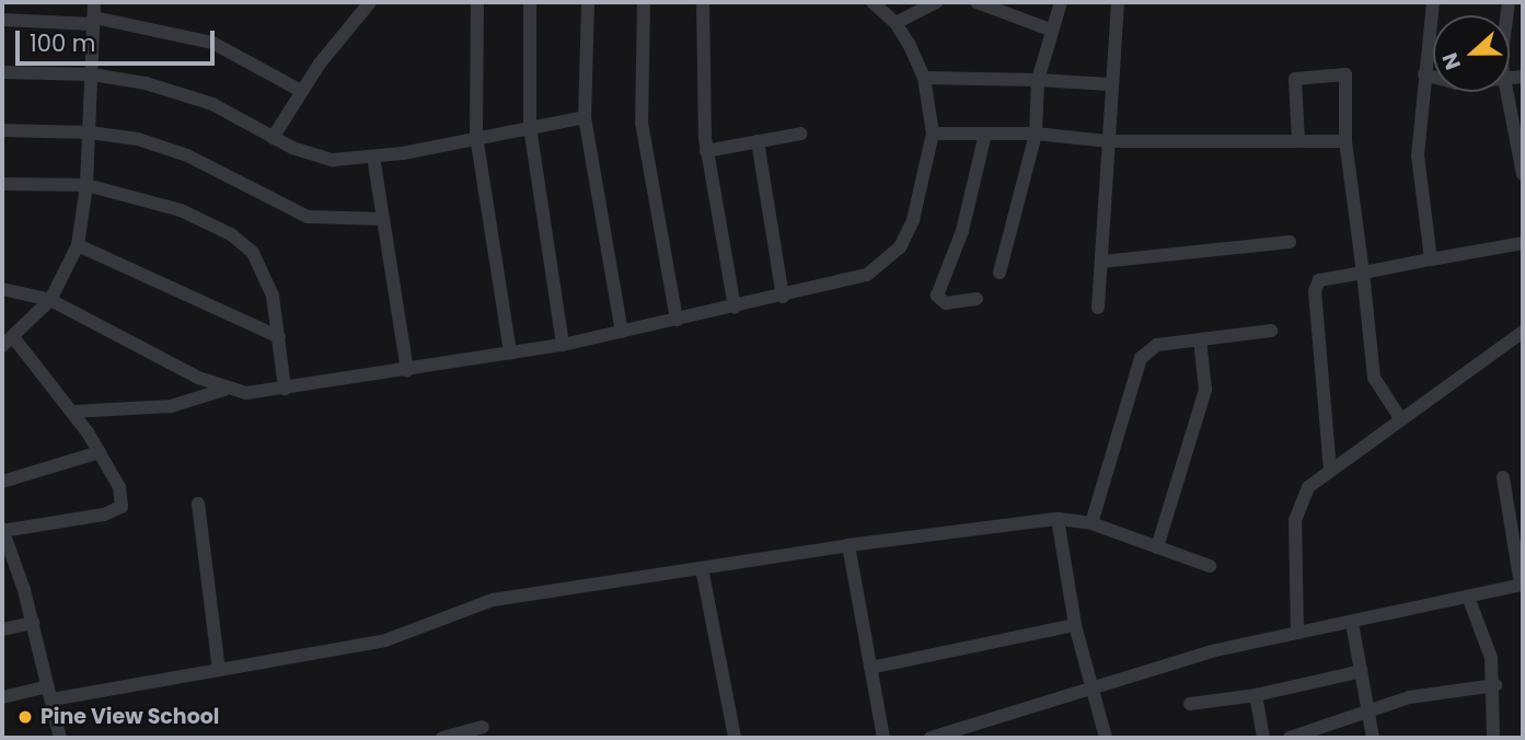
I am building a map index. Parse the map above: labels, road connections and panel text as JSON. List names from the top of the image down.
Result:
{
  "places": ["Pine View School"],
  "scale_bar": "100 m",
  "north": "left"
}
